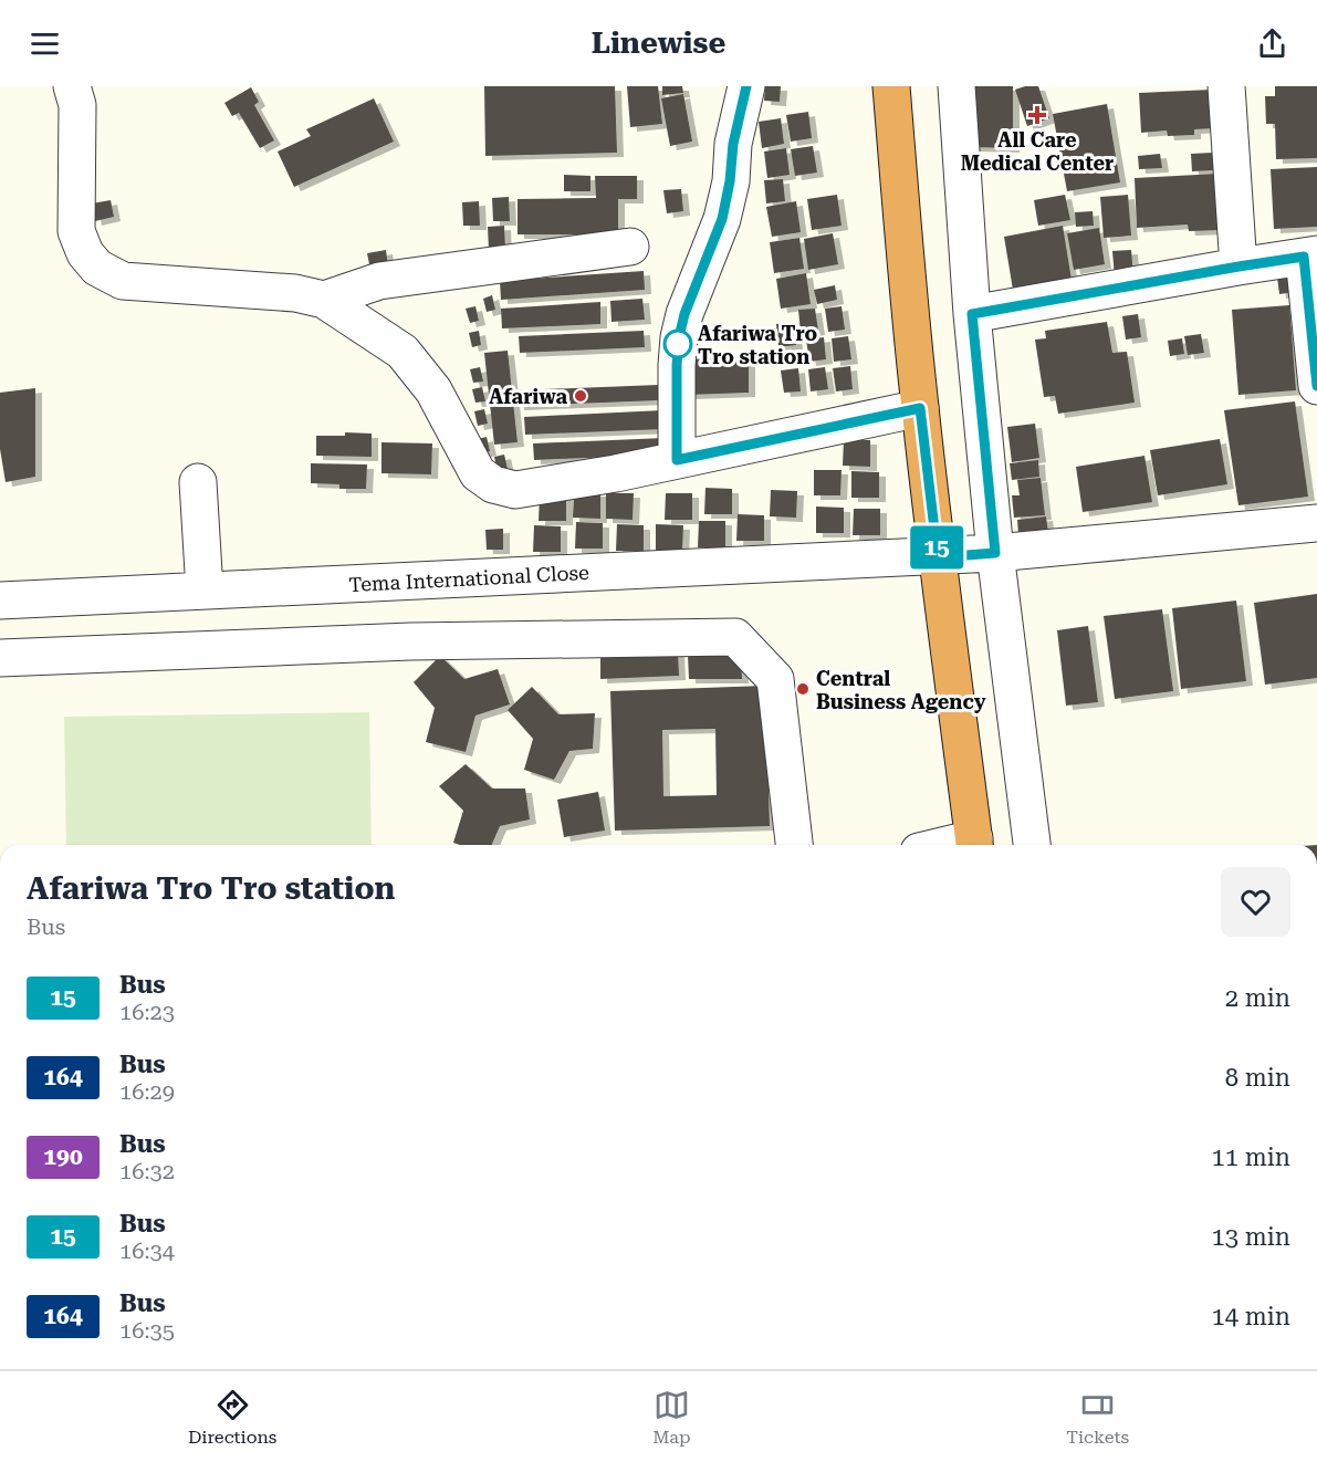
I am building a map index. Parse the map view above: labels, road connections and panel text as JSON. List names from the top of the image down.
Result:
{
  "streets": {
    "street": ["Tema International Close"]
  },
  "places": {
    "health": ["All Care Medical Center"],
    "other": ["Afariwa Tro Tro station", "Afariwa", "Central Business Agency"]
  },
  "lines": ["bus line 15"],
  "page": {
    "header": "Linewise",
    "on_map": "15",
    "heading": ["Afariwa Tro Tro station", "Bus"],
    "list": [
      {
        "mark": "15",
        "name": "Bus",
        "note": "16:23",
        "value": "2 min"
      },
      {
        "mark": "164",
        "name": "Bus",
        "note": "16:29",
        "value": "8 min"
      },
      {
        "mark": "190",
        "name": "Bus",
        "note": "16:32",
        "value": "11 min"
      },
      {
        "mark": "15",
        "name": "Bus",
        "note": "16:34",
        "value": "13 min"
      },
      {
        "mark": "164",
        "name": "Bus",
        "note": "16:35",
        "value": "14 min"
      }
    ],
    "tabs": ["Directions", "Map", "Tickets"]
  }
}
